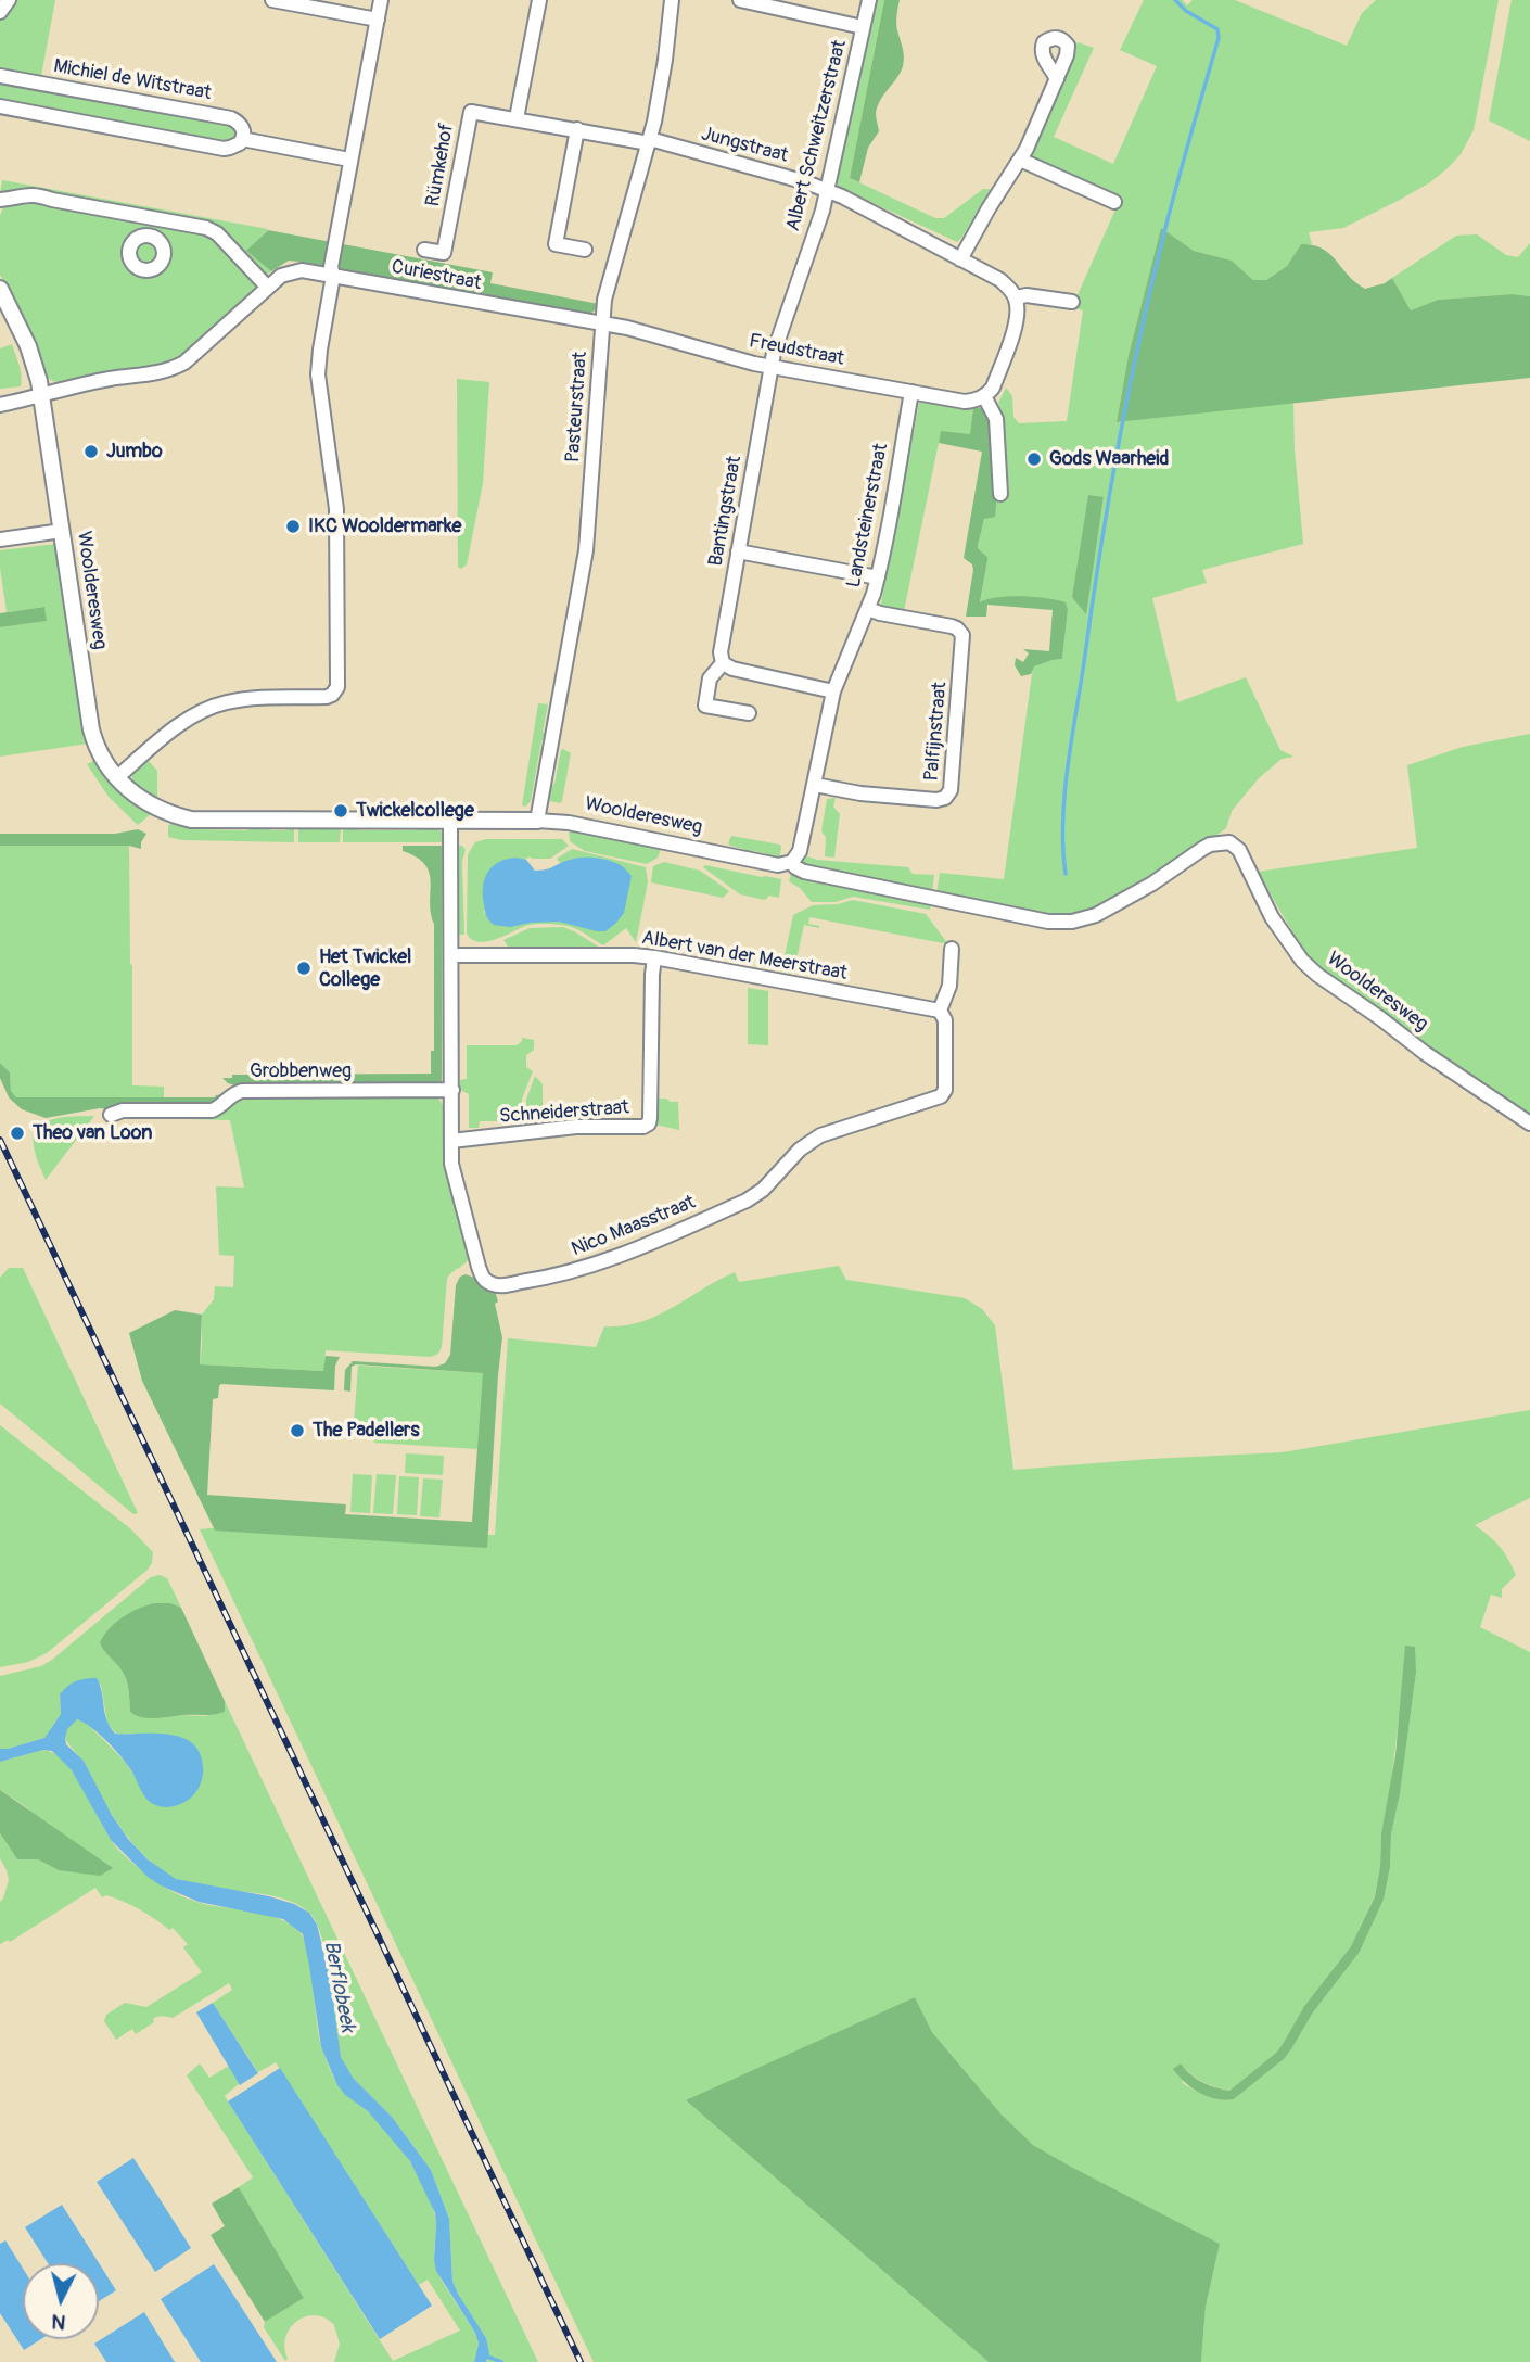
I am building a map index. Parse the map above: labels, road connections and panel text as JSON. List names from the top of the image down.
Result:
{
  "streets": {
    "street": [
      "Michiel de Witstraat",
      "Albert Schweitzerstraat",
      "Jungstraat",
      "Rümkehof",
      "Curiestraat",
      "Freudstraat",
      "Pasteurstraat",
      "Bantingstraat",
      "Landsteinerstraat",
      "Woolderesweg",
      "Palfijnstraat",
      "Albert van der Meerstraat",
      "Grobbenweg",
      "Schneiderstraat",
      "Nico Maasstraat"
    ]
  },
  "crossings": [
    ["Albert Schweitzerstraat", "Jungstraat"],
    ["Albert Schweitzerstraat", "Freudstraat"],
    ["Albert Schweitzerstraat", "Bantingstraat"],
    ["Jungstraat", "Rümkehof"],
    ["Jungstraat", "Pasteurstraat"],
    ["Rümkehof", "Pasteurstraat"],
    ["Curiestraat", "Freudstraat"],
    ["Curiestraat", "Pasteurstraat"],
    ["Curiestraat", "Woolderesweg"],
    ["Freudstraat", "Pasteurstraat"],
    ["Freudstraat", "Bantingstraat"],
    ["Freudstraat", "Landsteinerstraat"],
    ["Pasteurstraat", "Woolderesweg"],
    ["Landsteinerstraat", "Woolderesweg"],
    ["Landsteinerstraat", "Palfijnstraat"],
    ["Woolderesweg", "Nico Maasstraat"],
    ["Albert van der Meerstraat", "Schneiderstraat"],
    ["Albert van der Meerstraat", "Nico Maasstraat"],
    ["Grobbenweg", "Nico Maasstraat"],
    ["Schneiderstraat", "Nico Maasstraat"]
  ],
  "water": ["Berflobeek"],
  "places": [
    "Jumbo",
    "Gods Waarheid",
    "IKC Wooldermarke",
    "Twickelcollege",
    "Het Twickel College",
    "Theo van Loon",
    "The Padellers"
  ],
  "north": "bottom"
}
